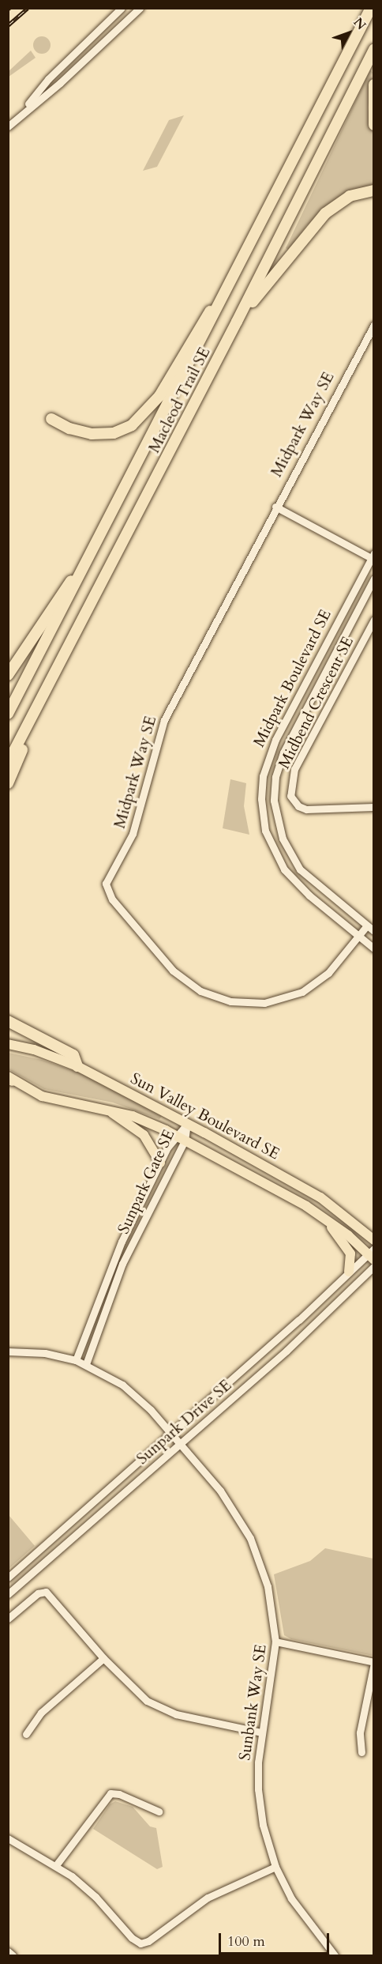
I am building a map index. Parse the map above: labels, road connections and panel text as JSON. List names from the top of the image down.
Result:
{
  "streets": {
    "highway": ["Macleod Trail SE"],
    "main road": ["Sun Valley Boulevard SE"],
    "street": [
      "Midpark Way SE",
      "Midpark Boulevard SE",
      "Midbend Crescent SE",
      "Sunpark Gate SE",
      "Sunpark Drive SE",
      "Sunbank Way SE"
    ]
  },
  "crossings": [
    ["Midpark Way SE", "Midpark Boulevard SE"],
    ["Sun Valley Boulevard SE", "Sunpark Gate SE"],
    ["Sun Valley Boulevard SE", "Sunpark Drive SE"],
    ["Sunpark Gate SE", "Sunbank Way SE"],
    ["Sunpark Drive SE", "Sunbank Way SE"]
  ],
  "scale_bar": "100 m",
  "north": "top right"
}
